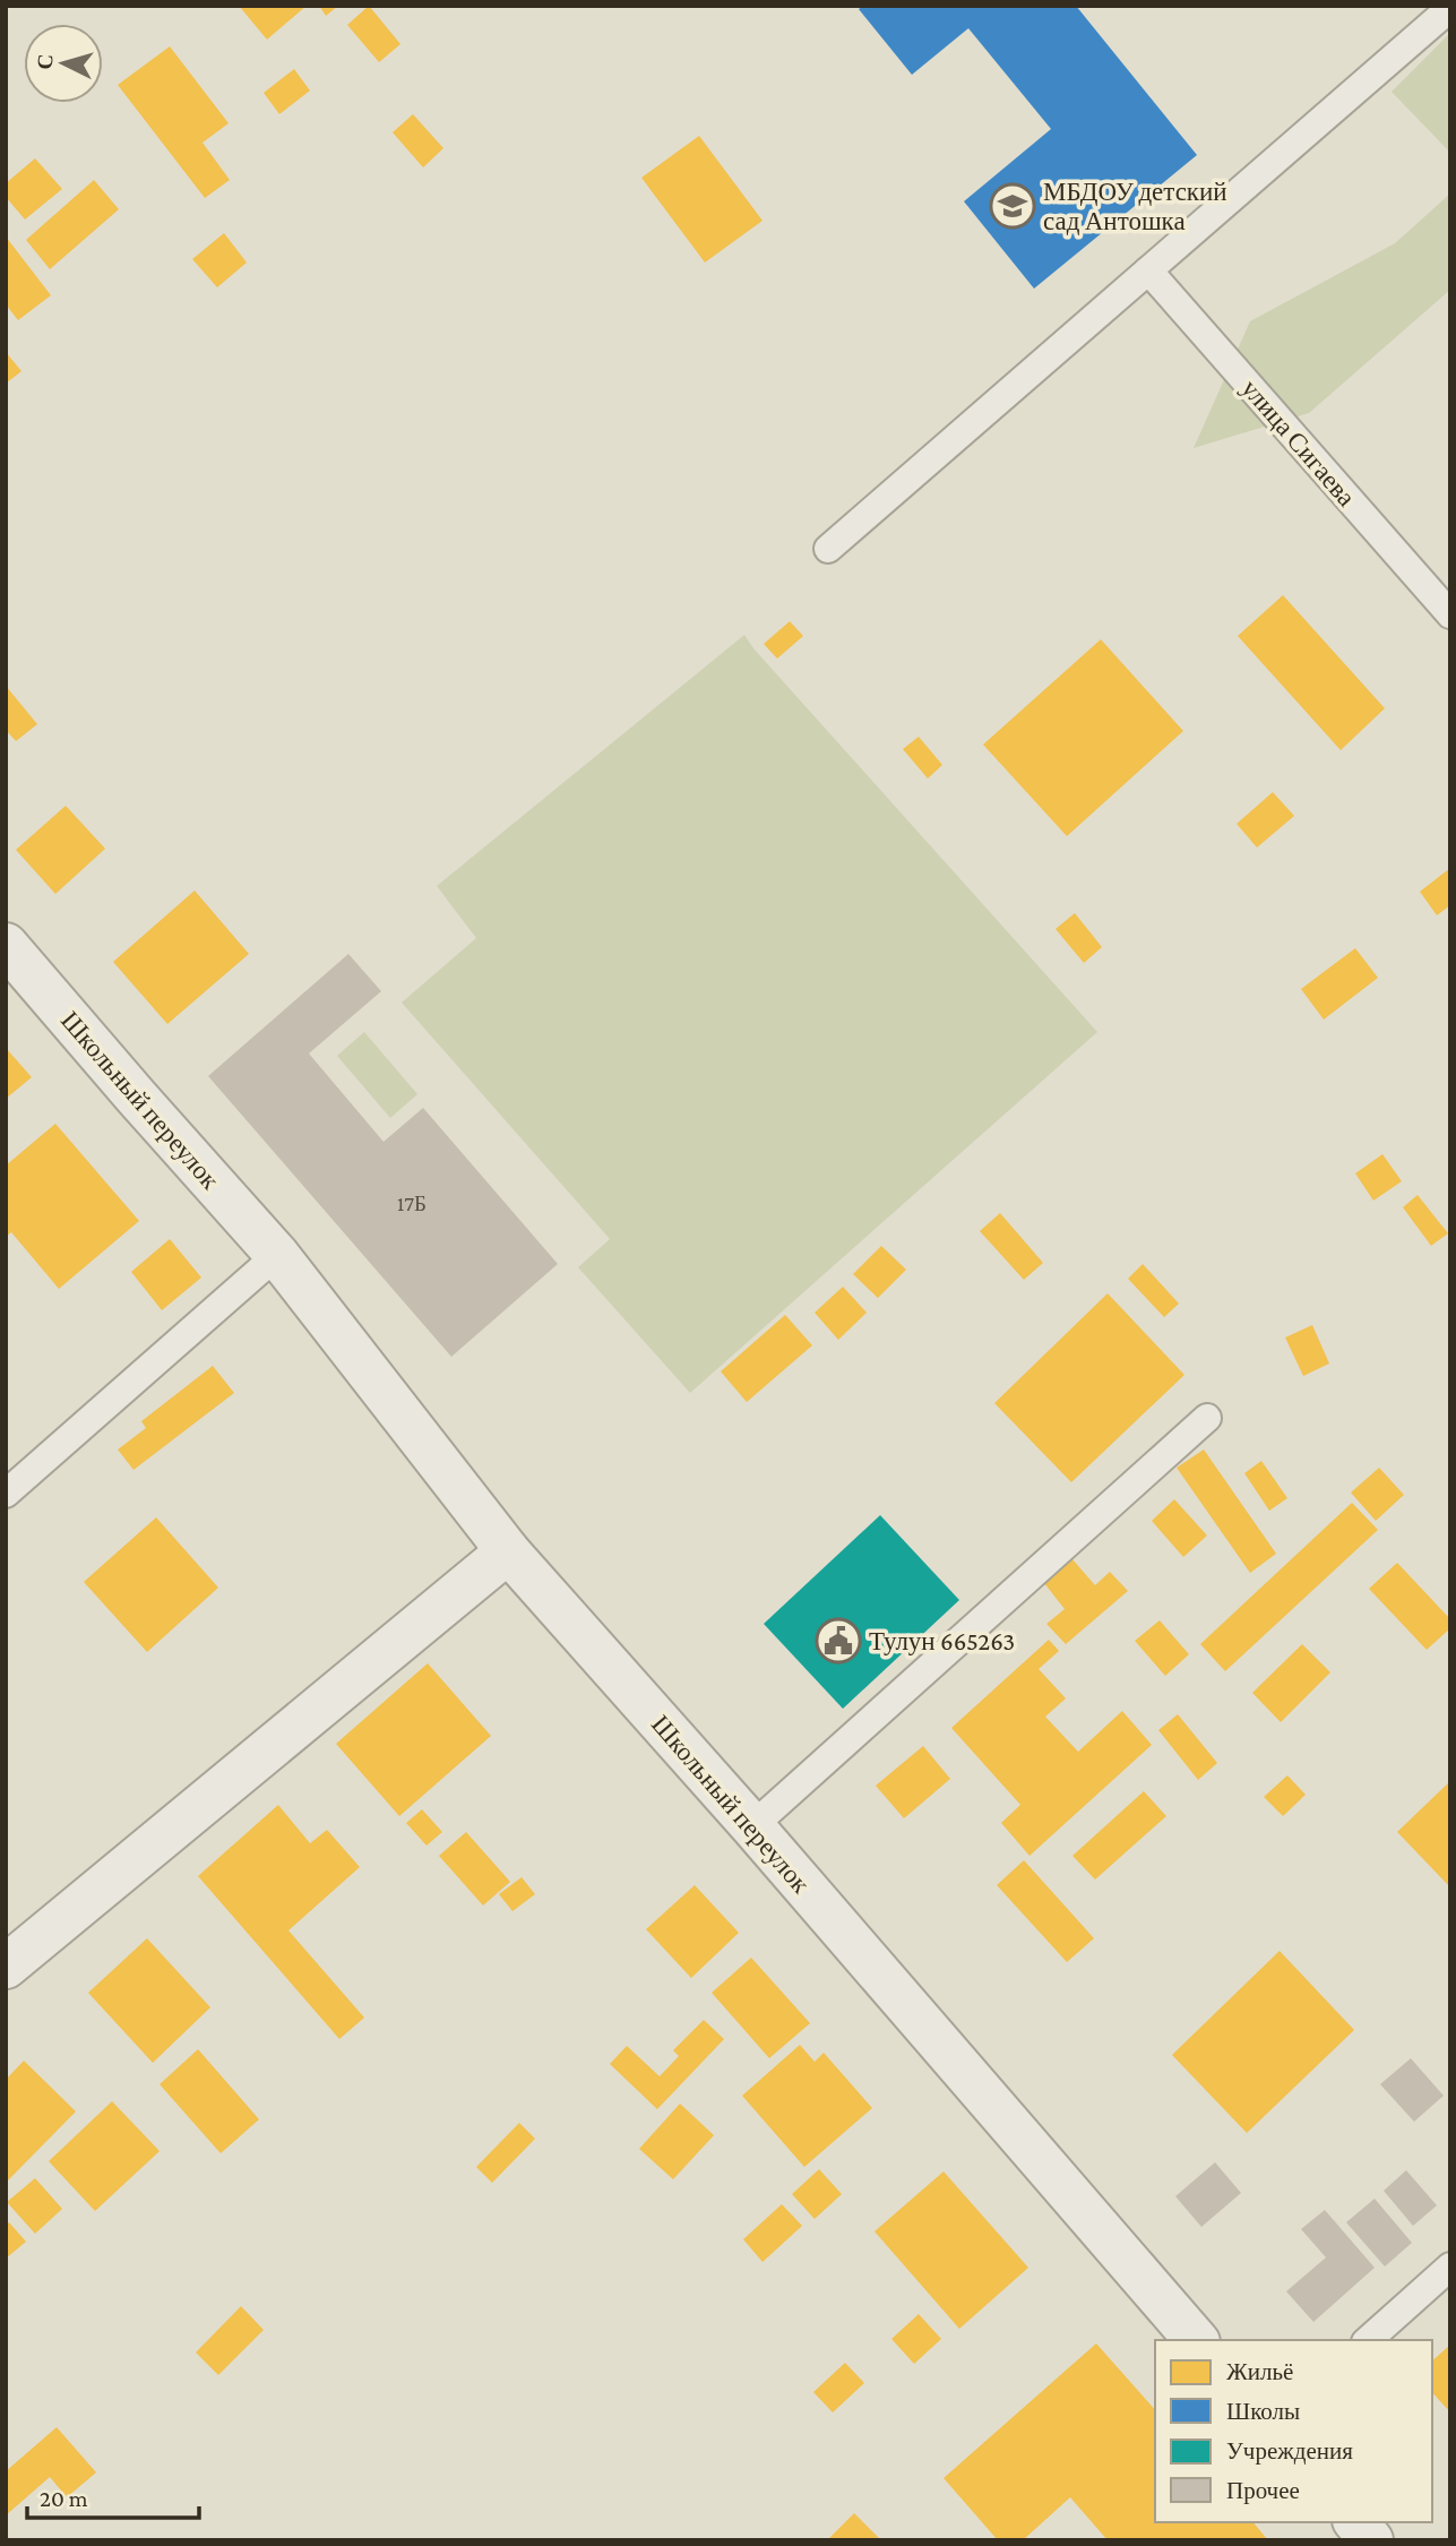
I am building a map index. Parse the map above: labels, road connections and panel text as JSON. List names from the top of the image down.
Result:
{
  "streets": {
    "street": ["Школьный переулок"],
    "lane": ["улица Сигаева"]
  },
  "places": {
    "school or university": ["МБДОУ детский сад Антошка"],
    "public building": ["Тулун 665263"]
  },
  "house_numbers": ["17Б"],
  "legend": [
    "Жильё",
    "Школы",
    "Учреждения",
    "Прочее"
  ],
  "scale_bar": "20 m",
  "north": "left"
}
